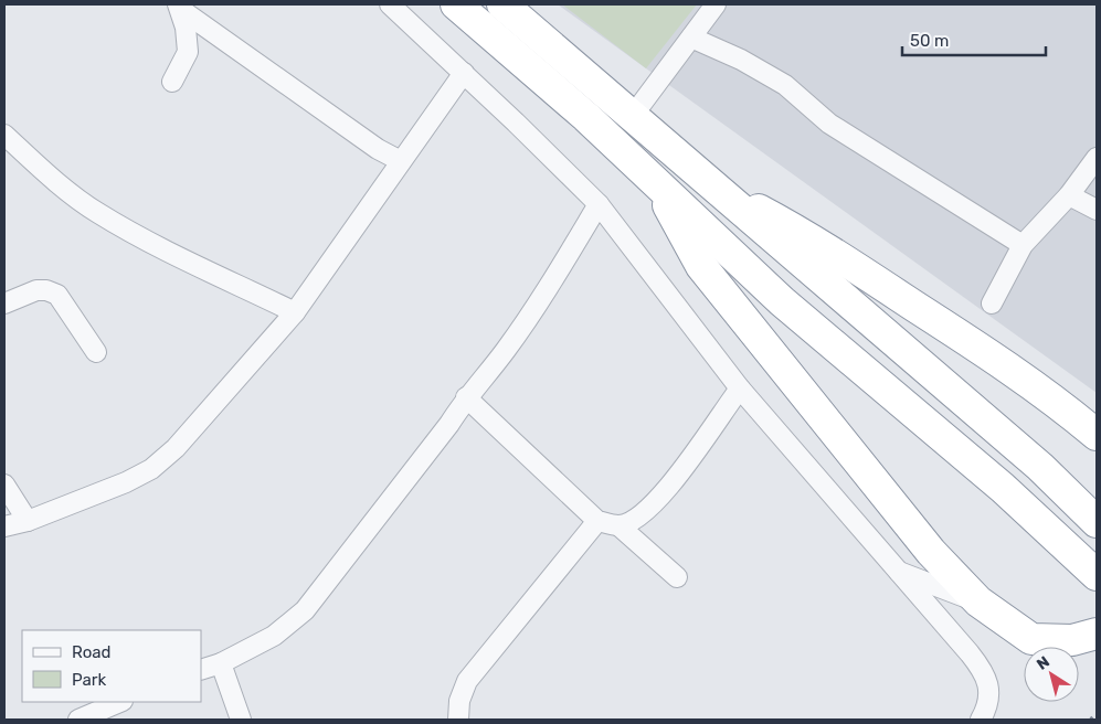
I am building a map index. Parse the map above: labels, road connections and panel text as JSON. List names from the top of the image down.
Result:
{
  "legend": ["Road", "Park"],
  "scale_bar": "50 m",
  "north": "top left"
}
